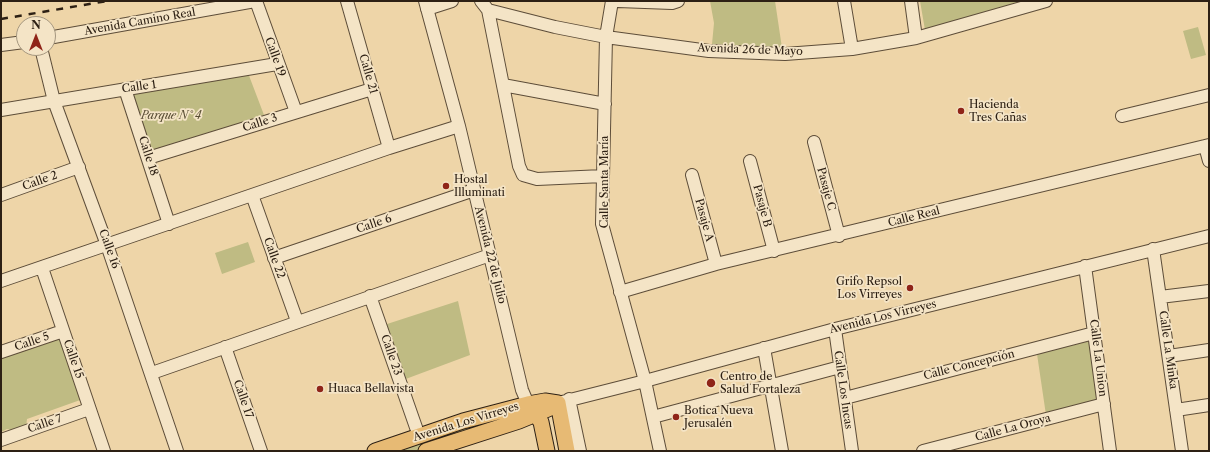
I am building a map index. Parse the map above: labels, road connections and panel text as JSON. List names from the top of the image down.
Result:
{
  "streets": {
    "main road": ["Avenida Los Virreyes"],
    "street": [
      "Avenida Camino Real",
      "Avenida 26 de Mayo",
      "Calle 19",
      "Calle 21",
      "Calle 1",
      "Calle 3",
      "Calle 18",
      "Calle 2",
      "Calle Santa María",
      "Pasaje C",
      "Pasaje B",
      "Calle Real",
      "Pasaje A",
      "Calle 6",
      "Calle 16",
      "Avenida 22 de Julio",
      "Calle 22",
      "Calle 5",
      "Calle La Minka",
      "Calle 23",
      "Calle La Union",
      "Calle 15",
      "Calle Concepción",
      "Calle Los Incas",
      "Calle 17",
      "Calle 7",
      "Calle La Oroya"
    ]
  },
  "crossings": [
    ["Avenida Camino Real", "Calle 19"],
    ["Avenida 26 de Mayo", "Calle Santa María"],
    ["Calle 19", "Calle 1"],
    ["Calle 19", "Calle 3"],
    ["Calle 21", "Calle 3"],
    ["Calle 1", "Calle 18"],
    ["Calle 1", "Calle 16"],
    ["Calle 3", "Calle 18"],
    ["Calle 2", "Calle 16"],
    ["Calle Santa María", "Calle Real"],
    ["Calle Santa María", "Avenida Los Virreyes"],
    ["Pasaje C", "Calle Real"],
    ["Pasaje B", "Calle Real"],
    ["Calle Real", "Pasaje A"],
    ["Calle 6", "Avenida 22 de Julio"],
    ["Calle 6", "Calle 22"],
    ["Avenida 22 de Julio", "Avenida Los Virreyes"],
    ["Avenida Los Virreyes", "Calle La Minka"],
    ["Avenida Los Virreyes", "Calle 23"],
    ["Avenida Los Virreyes", "Calle La Union"],
    ["Avenida Los Virreyes", "Calle Los Incas"],
    ["Calle 5", "Calle 15"],
    ["Calle La Union", "Calle Concepción"],
    ["Calle La Union", "Calle La Oroya"],
    ["Calle 15", "Calle 7"],
    ["Calle Concepción", "Calle Los Incas"]
  ],
  "parks": ["Parque N° 4"],
  "places": [
    "Hacienda Tres Cañas",
    "Hostal Illuminati",
    "Grifo Repsol Los Virreyes",
    "Centro de Salud Fortaleza",
    "Huaca Bellavista",
    "Botica Nueva Jerusalén"
  ],
  "north": "top"
}
